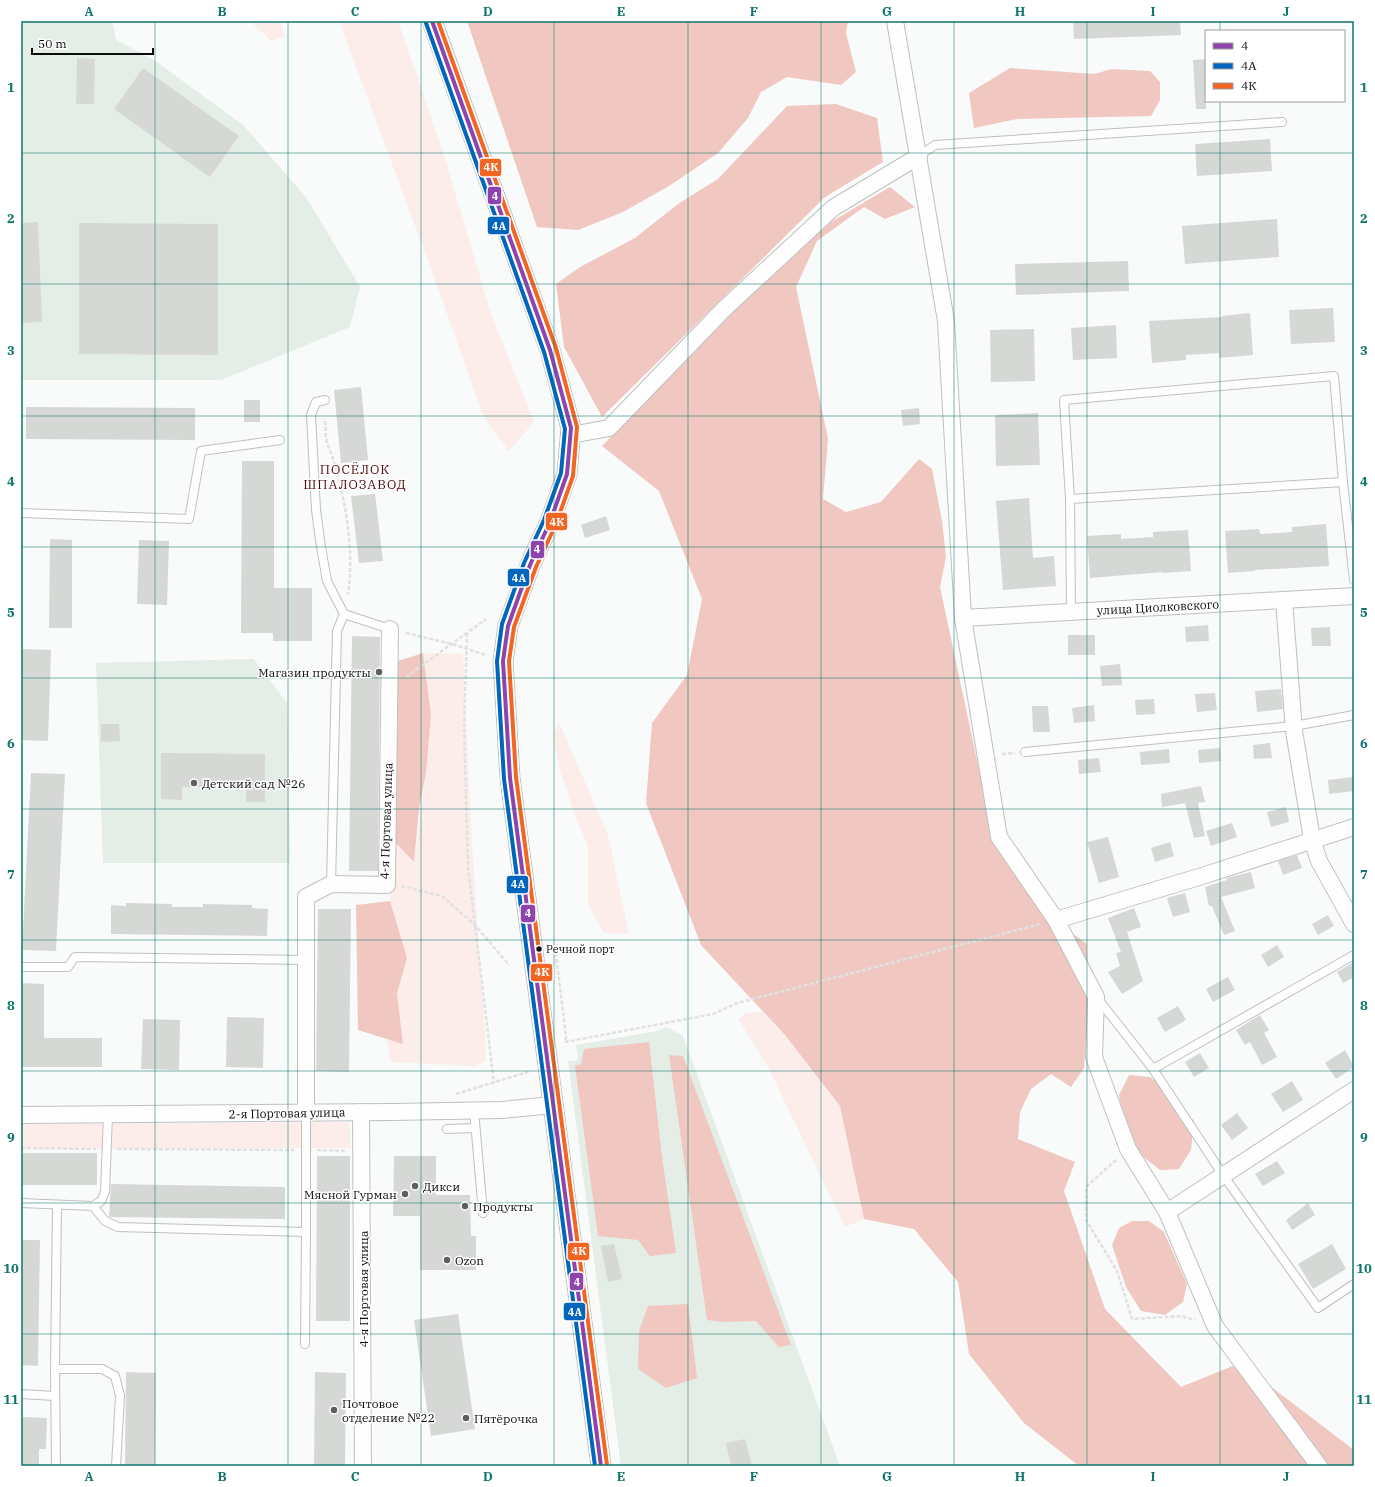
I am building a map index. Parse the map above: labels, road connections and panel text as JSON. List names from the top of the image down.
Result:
{
  "streets": {
    "street": ["улица Циолковского", "4-я Портовая улица", "2-я Портовая улица"]
  },
  "crossings": [
    ["4-я Портовая улица", "2-я Портовая улица"]
  ],
  "districts": ["ПОСЁЛОК ШПАЛОЗАВОД"],
  "places": [
    "Магазин продукты",
    "Детский сад №26",
    "Речной порт",
    "Дикси",
    "Мясной Гурман",
    "Продукты",
    "Ozon",
    "Почтовое отделение №22",
    "Пятёрочка"
  ],
  "lines": ["transit line 4", "transit line 4К", "transit line 4А"],
  "legend": ["4", "4А", "4К"],
  "scale_bar": "50 m",
  "grid": {
    "columns": [
      "A",
      "B",
      "C",
      "D",
      "E",
      "F",
      "G",
      "H",
      "I",
      "J"
    ],
    "rows": [
      "1",
      "2",
      "3",
      "4",
      "5",
      "6",
      "7",
      "8",
      "9",
      "10",
      "11"
    ]
  }
}
